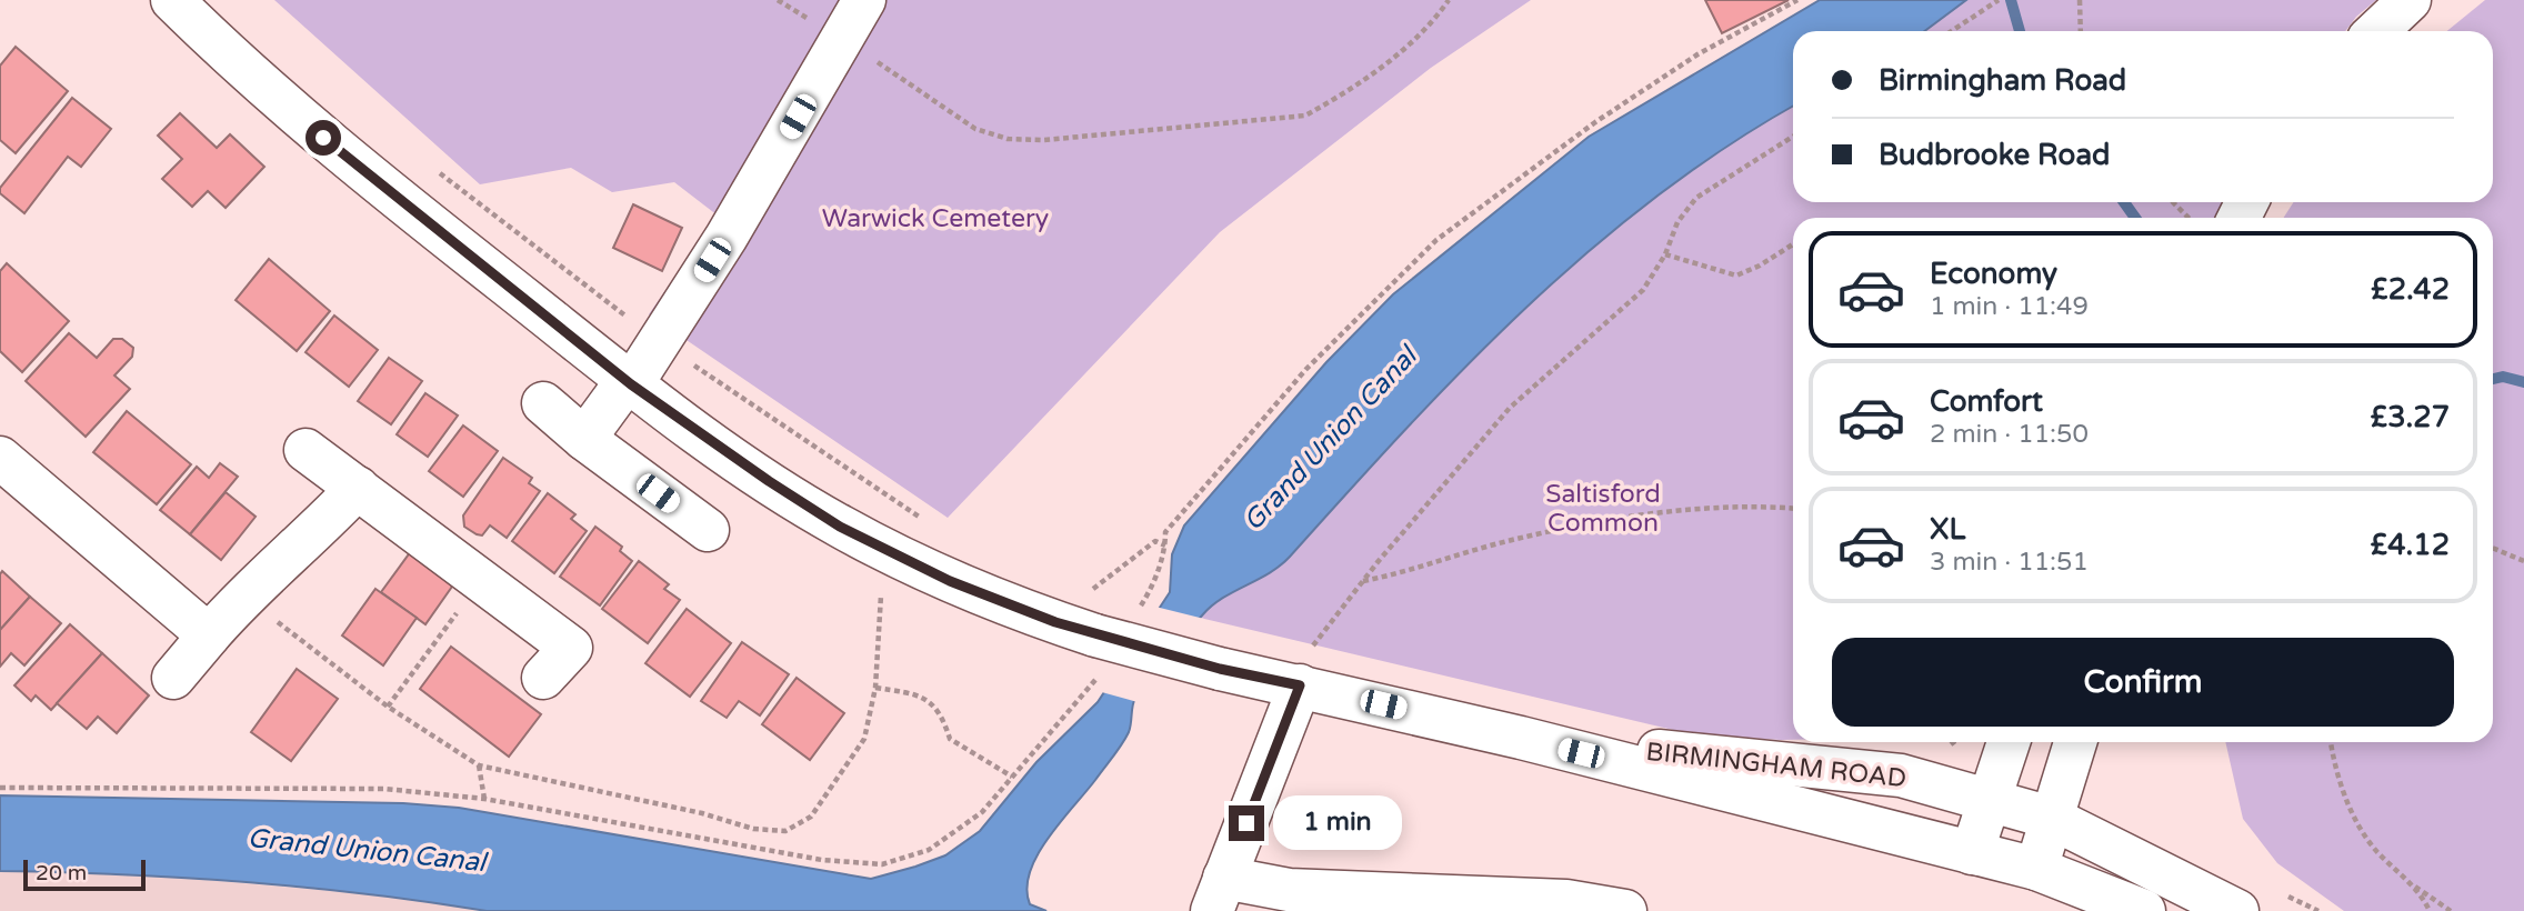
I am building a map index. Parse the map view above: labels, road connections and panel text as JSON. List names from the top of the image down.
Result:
{
  "streets": {
    "main road": ["BIRMINGHAM ROAD"]
  },
  "water": ["Grand Union Canal"],
  "parks": ["Warwick Cemetery", "Saltisford Common"],
  "scale_bar": "20 m",
  "page": {
    "banner": ["Birmingham Road", "Budbrooke Road"],
    "list": [
      {
        "name": "Economy",
        "note": "1 min · 11:49",
        "value": "£2.42"
      },
      {
        "name": "Comfort",
        "note": "2 min · 11:50",
        "value": "£3.27"
      },
      {
        "name": "XL",
        "note": "3 min · 11:51",
        "value": "£4.12"
      }
    ],
    "buttons": "Confirm",
    "bubble": "1 min",
    "scale": "20 m"
  }
}
